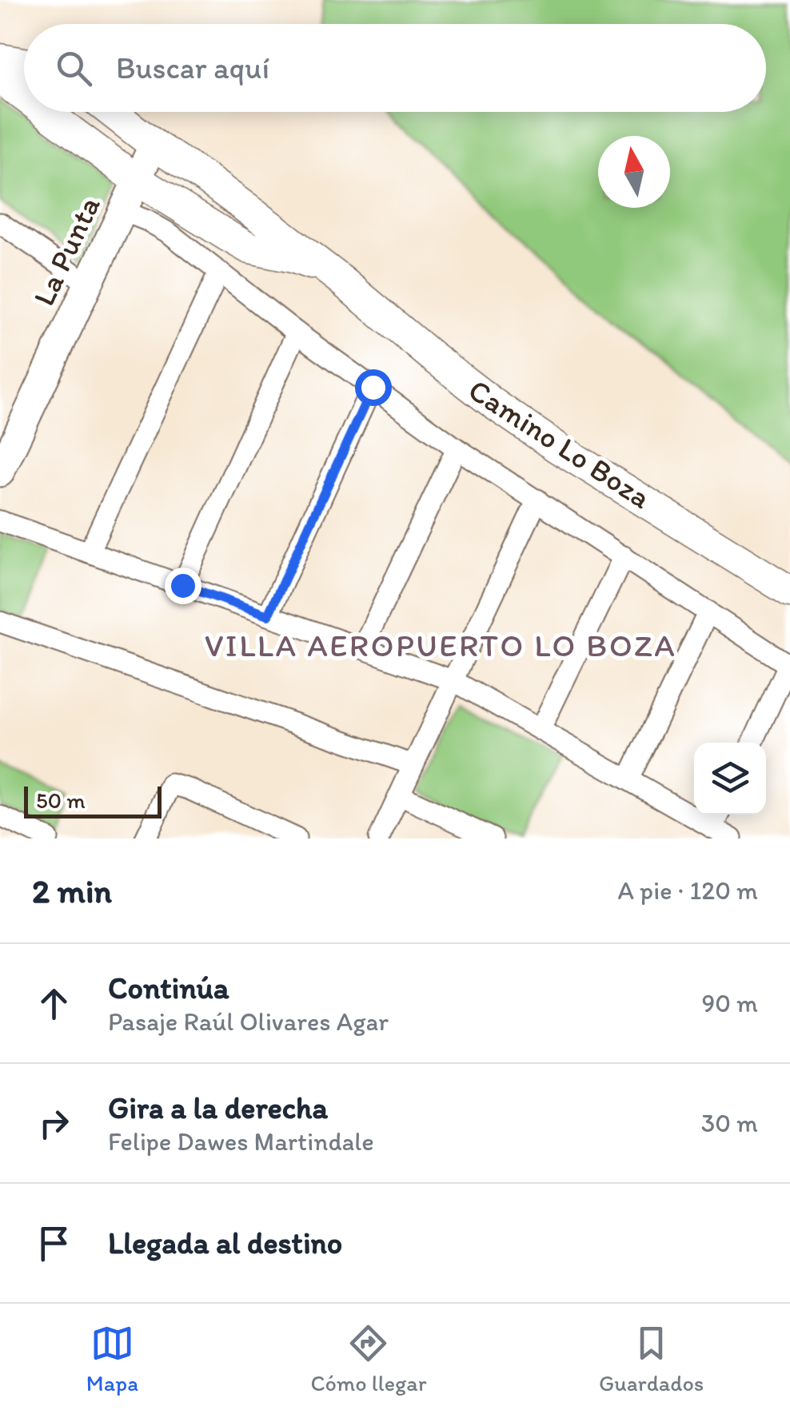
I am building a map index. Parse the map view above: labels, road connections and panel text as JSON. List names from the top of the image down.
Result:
{
  "streets": {
    "main road": ["Camino Lo Boza"],
    "street": ["La Punta"]
  },
  "crossings": [
    ["La Punta", "Camino Lo Boza"]
  ],
  "districts": ["VILLA AEROPUERTO LO BOZA"],
  "scale_bar": "50 m",
  "north": "top",
  "page": {
    "search": "Buscar aquí",
    "scale": "50 m",
    "heading": ["2 min", "A pie · 120 m"],
    "list": [
      ["Continúa", "Pasaje Raúl Olivares Agar", "90 m"],
      ["Gira a la derecha", "Felipe Dawes Martindale", "30 m"],
      "Llegada al destino"
    ],
    "nav": ["Mapa", "Cómo llegar", "Guardados"]
  }
}
